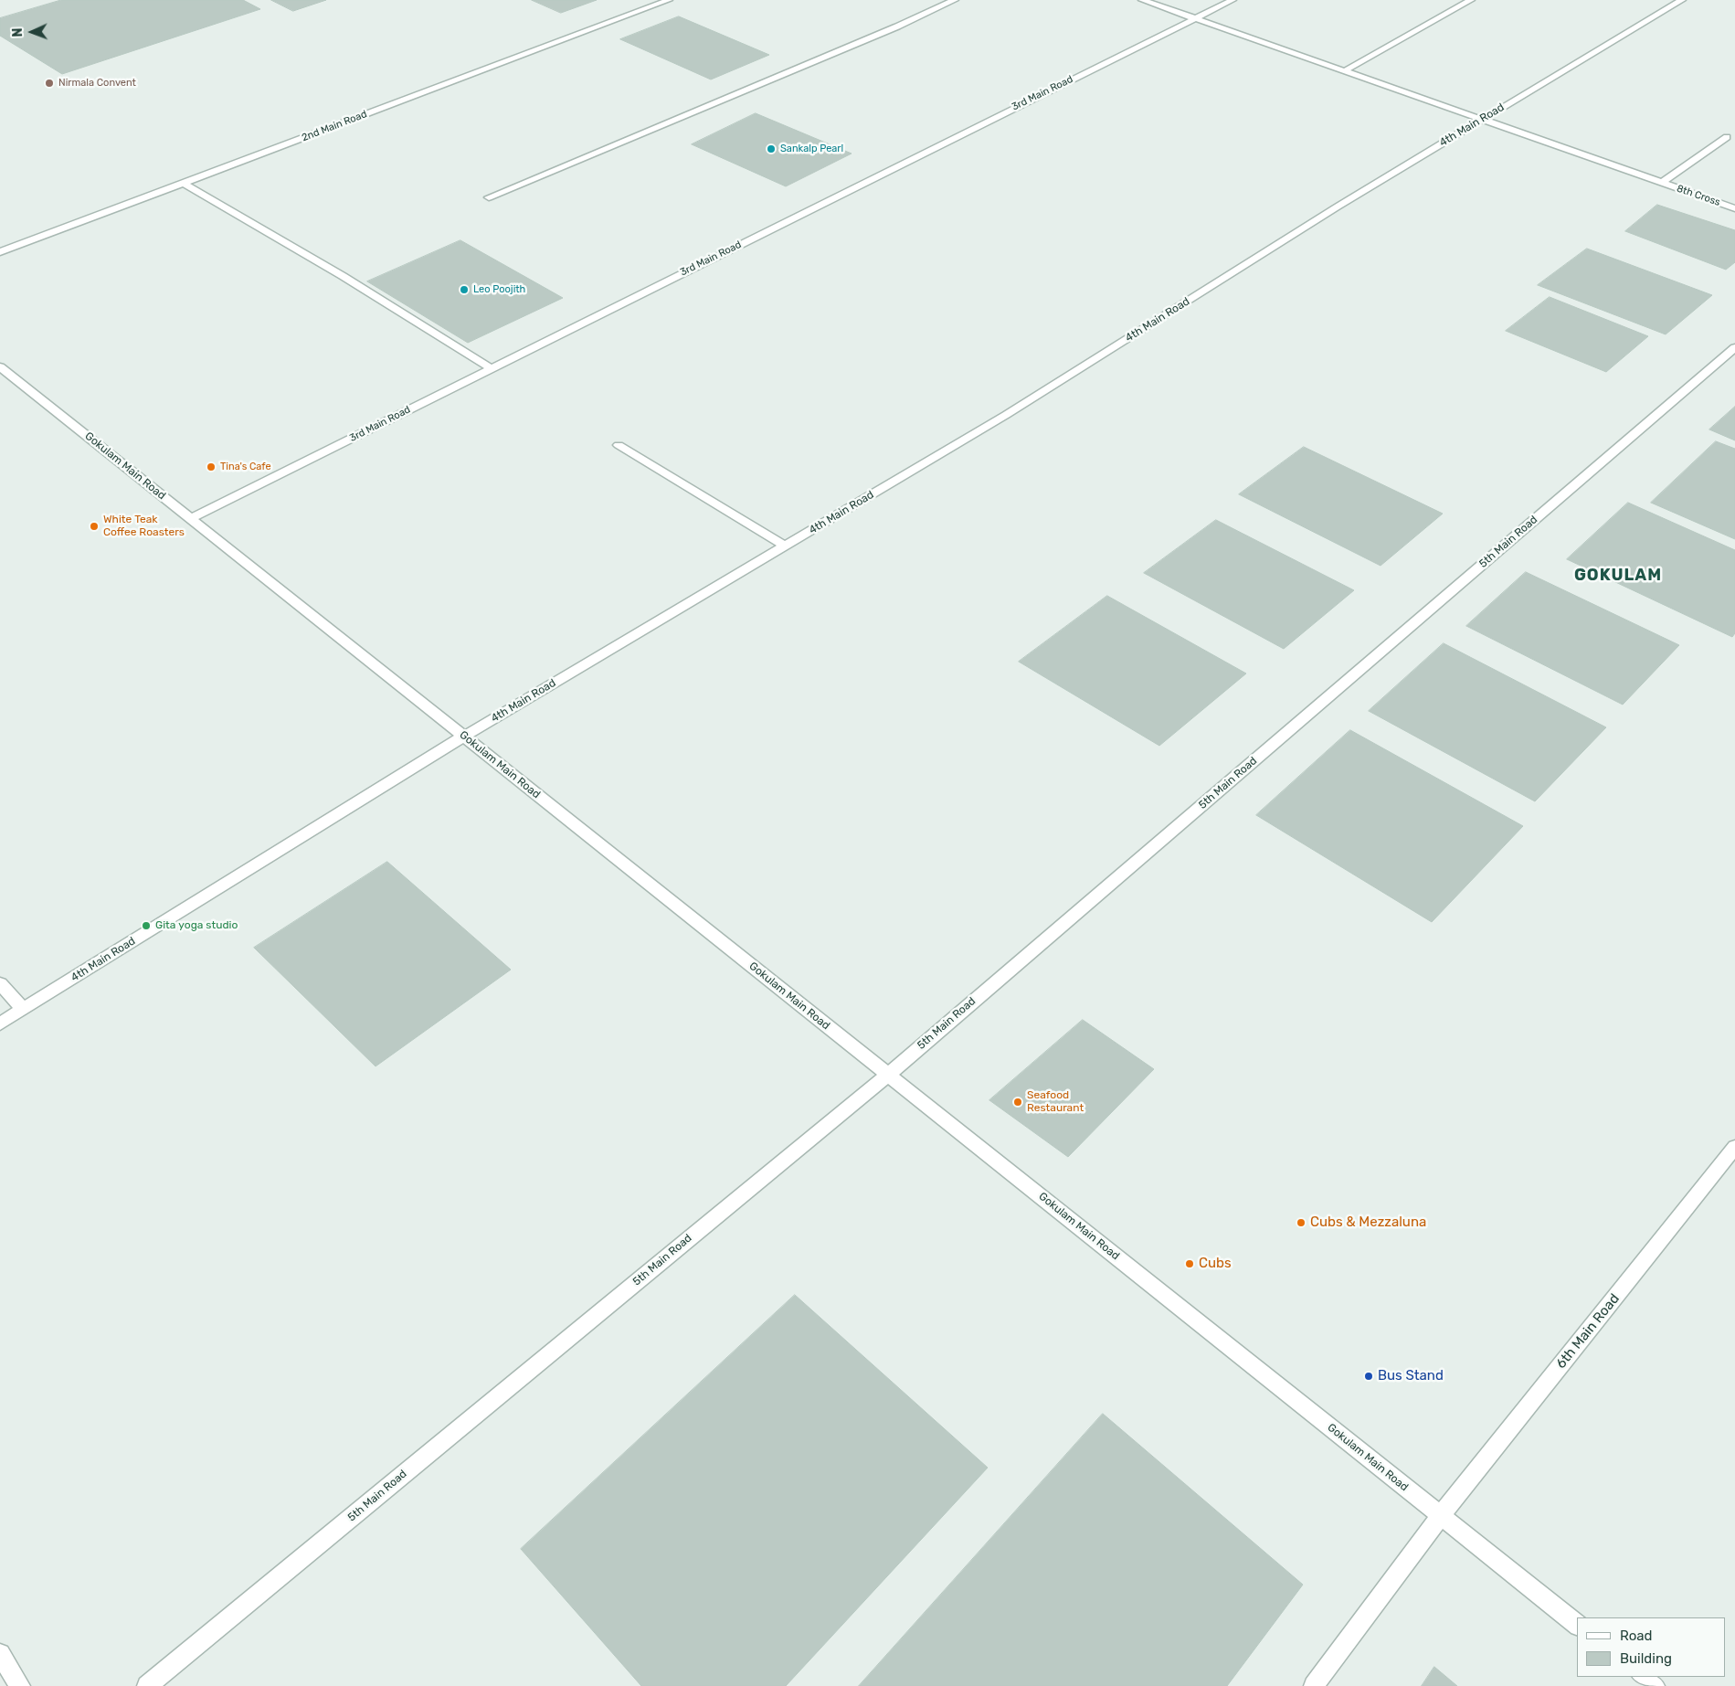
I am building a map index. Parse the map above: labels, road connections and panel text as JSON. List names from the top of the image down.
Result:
{
  "streets": {
    "street": [
      "3rd Main Road",
      "4th Main Road",
      "2nd Main Road",
      "8th Cross",
      "Gokulam Main Road",
      "5th Main Road",
      "6th Main Road"
    ]
  },
  "crossings": [
    ["3rd Main Road", "8th Cross"],
    ["3rd Main Road", "Gokulam Main Road"],
    ["4th Main Road", "8th Cross"],
    ["4th Main Road", "Gokulam Main Road"],
    ["Gokulam Main Road", "5th Main Road"],
    ["Gokulam Main Road", "6th Main Road"]
  ],
  "districts": ["GOKULAM"],
  "places": [
    "Nirmala Convent",
    "Sankalp Pearl",
    "Leo Poojith",
    "Tina's Cafe",
    "White Teak Coffee Roasters",
    "Gita yoga studio",
    "Seafood Restaurant",
    "Cubs & Mezzaluna",
    "Cubs",
    "Bus Stand"
  ],
  "legend": ["Road", "Building"],
  "north": "left"
}
